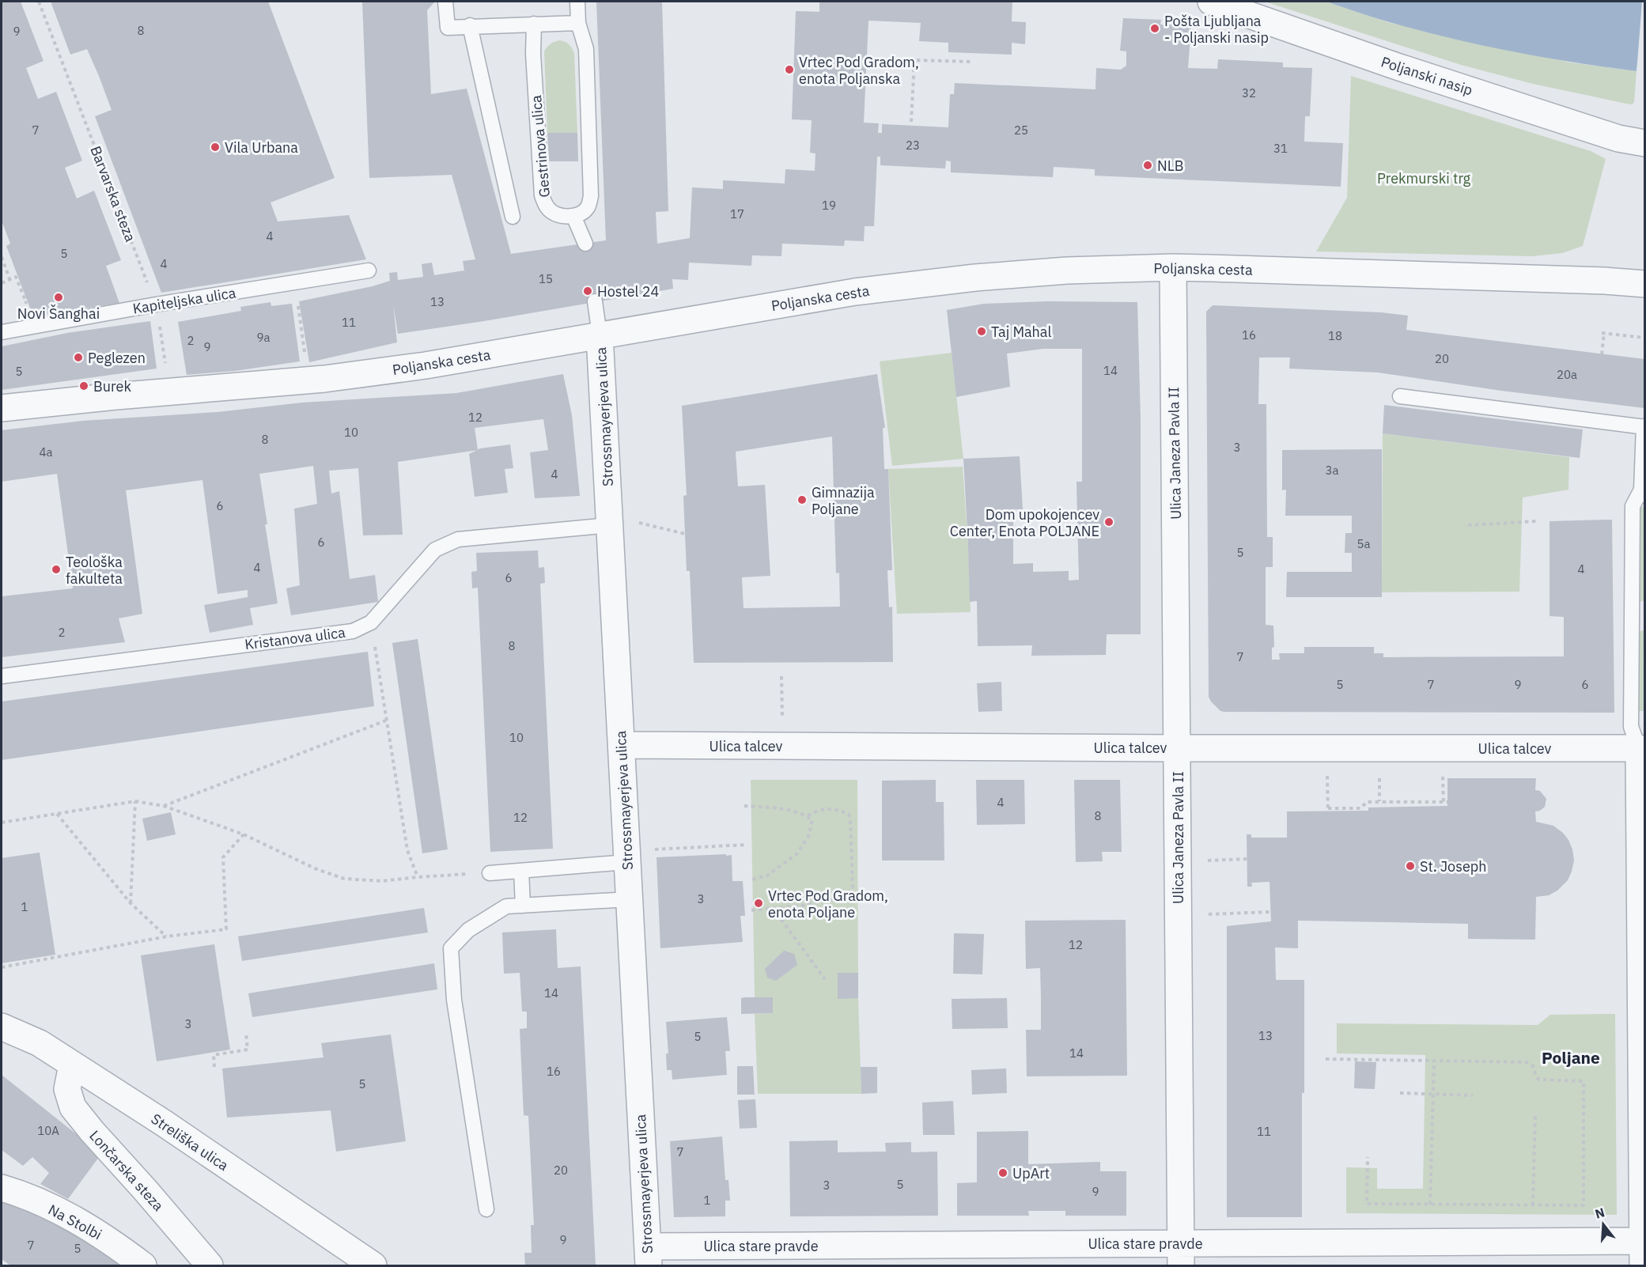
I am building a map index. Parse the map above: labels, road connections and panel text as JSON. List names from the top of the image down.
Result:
{
  "streets": {
    "street": [
      "Poljanski nasip",
      "Poljanska cesta",
      "Strossmayerjeva ulica",
      "Ulica Janeza Pavla II",
      "Ulica talcev",
      "Streliška ulica",
      "Lončarska steza",
      "Na Stolbi",
      "Ulica stare pravde"
    ],
    "lane": ["Gestrinova ulica", "Kapiteljska ulica", "Kristanova ulica"],
    "path": ["Barvarska steza"]
  },
  "crossings": [
    ["Barvarska steza", "Poljanska cesta"],
    ["Barvarska steza", "Kapiteljska ulica"],
    ["Poljanska cesta", "Strossmayerjeva ulica"],
    ["Poljanska cesta", "Ulica Janeza Pavla II"],
    ["Strossmayerjeva ulica", "Kristanova ulica"],
    ["Strossmayerjeva ulica", "Ulica talcev"],
    ["Strossmayerjeva ulica", "Ulica stare pravde"],
    ["Ulica Janeza Pavla II", "Ulica talcev"],
    ["Ulica Janeza Pavla II", "Ulica stare pravde"],
    ["Streliška ulica", "Lončarska steza"]
  ],
  "districts": ["Poljane"],
  "parks": ["Prekmurski trg"],
  "places": [
    "Pošta Ljubljana - Poljanski nasip",
    "Vrtec Pod Gradom, enota Poljanska",
    "Vila Urbana",
    "NLB",
    "Hostel 24",
    "Novi Šanghai",
    "Taj Mahal",
    "Peglezen",
    "Burek",
    "Gimnazija Poljane",
    "Dom upokojencev Center, Enota POLJANE",
    "Teološka fakulteta",
    "St. Joseph",
    "Vrtec Pod Gradom, enota Poljane",
    "UpArt"
  ],
  "house_numbers": [
    "8",
    "9",
    "32",
    "7",
    "25",
    "23",
    "31",
    "19",
    "17",
    "4",
    "5",
    "4",
    "15",
    "13",
    "11",
    "16",
    "18",
    "9a",
    "2",
    "9",
    "20",
    "14",
    "5",
    "20a",
    "12",
    "10",
    "8",
    "3",
    "4a",
    "3a",
    "4",
    "6",
    "6",
    "5a",
    "5",
    "4",
    "4",
    "6",
    "2",
    "8",
    "7",
    "5",
    "7",
    "9",
    "6",
    "10",
    "4",
    "8",
    "12",
    "3",
    "1",
    "12",
    "14",
    "3",
    "13",
    "5",
    "14",
    "16",
    "5",
    "10A",
    "11",
    "7",
    "20",
    "5",
    "3",
    "9",
    "1",
    "9",
    "7",
    "5"
  ],
  "north": "top"
}
